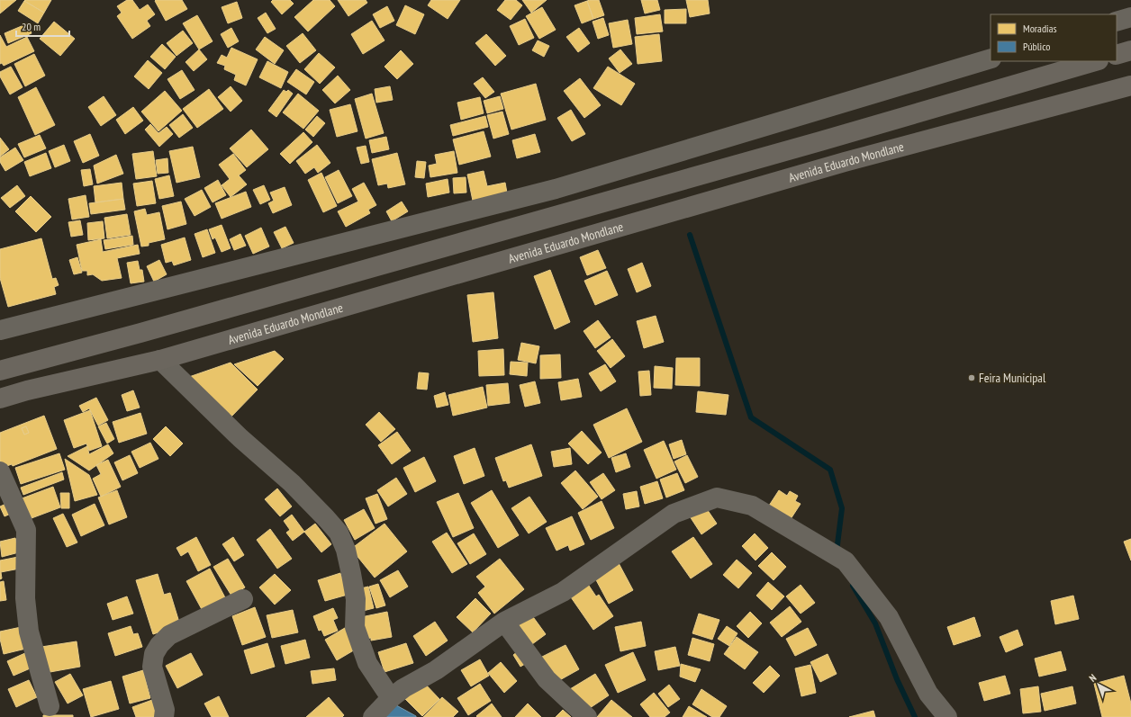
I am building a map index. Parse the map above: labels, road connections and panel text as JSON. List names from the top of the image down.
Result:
{
  "streets": {
    "main road": ["Avenida Eduardo Mondlane"]
  },
  "places": ["Feira Municipal"],
  "legend": ["Moradias", "Público"],
  "scale_bar": "20 m",
  "north": "top left"
}
